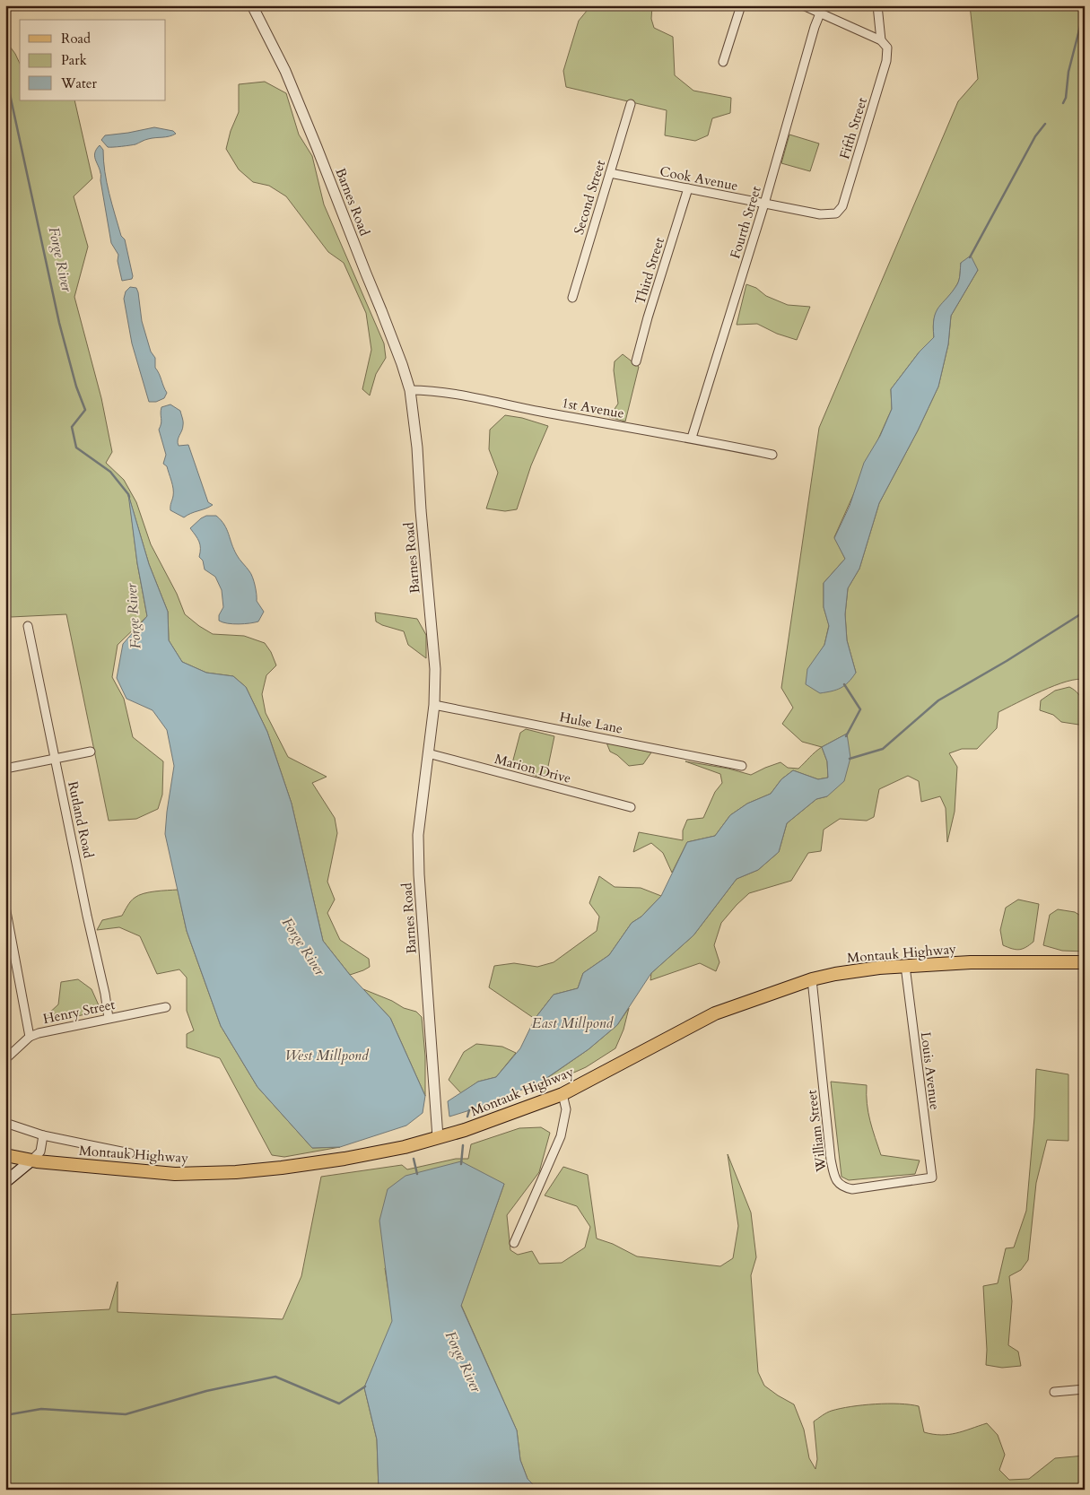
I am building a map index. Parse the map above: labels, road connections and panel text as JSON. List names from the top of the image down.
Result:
{
  "streets": {
    "main road": ["Montauk Highway"],
    "street": [
      "Fifth Street",
      "Cook Avenue",
      "Second Street",
      "Barnes Road",
      "Fourth Street",
      "Third Street",
      "1st Avenue",
      "Hulse Lane",
      "Marion Drive",
      "Rutland Road",
      "Henry Street",
      "Louis Avenue",
      "William Street"
    ]
  },
  "crossings": [
    ["Fifth Street", "Cook Avenue"],
    ["Cook Avenue", "Second Street"],
    ["Cook Avenue", "Fourth Street"],
    ["Cook Avenue", "Third Street"],
    ["Barnes Road", "1st Avenue"],
    ["Barnes Road", "Hulse Lane"],
    ["Barnes Road", "Marion Drive"],
    ["Barnes Road", "Montauk Highway"],
    ["Fourth Street", "1st Avenue"],
    ["Rutland Road", "Henry Street"],
    ["Montauk Highway", "Louis Avenue"],
    ["Montauk Highway", "William Street"],
    ["Louis Avenue", "William Street"]
  ],
  "water": ["Forge River", "East Millpond", "West Millpond"],
  "legend": ["Road", "Park", "Water"]
}
